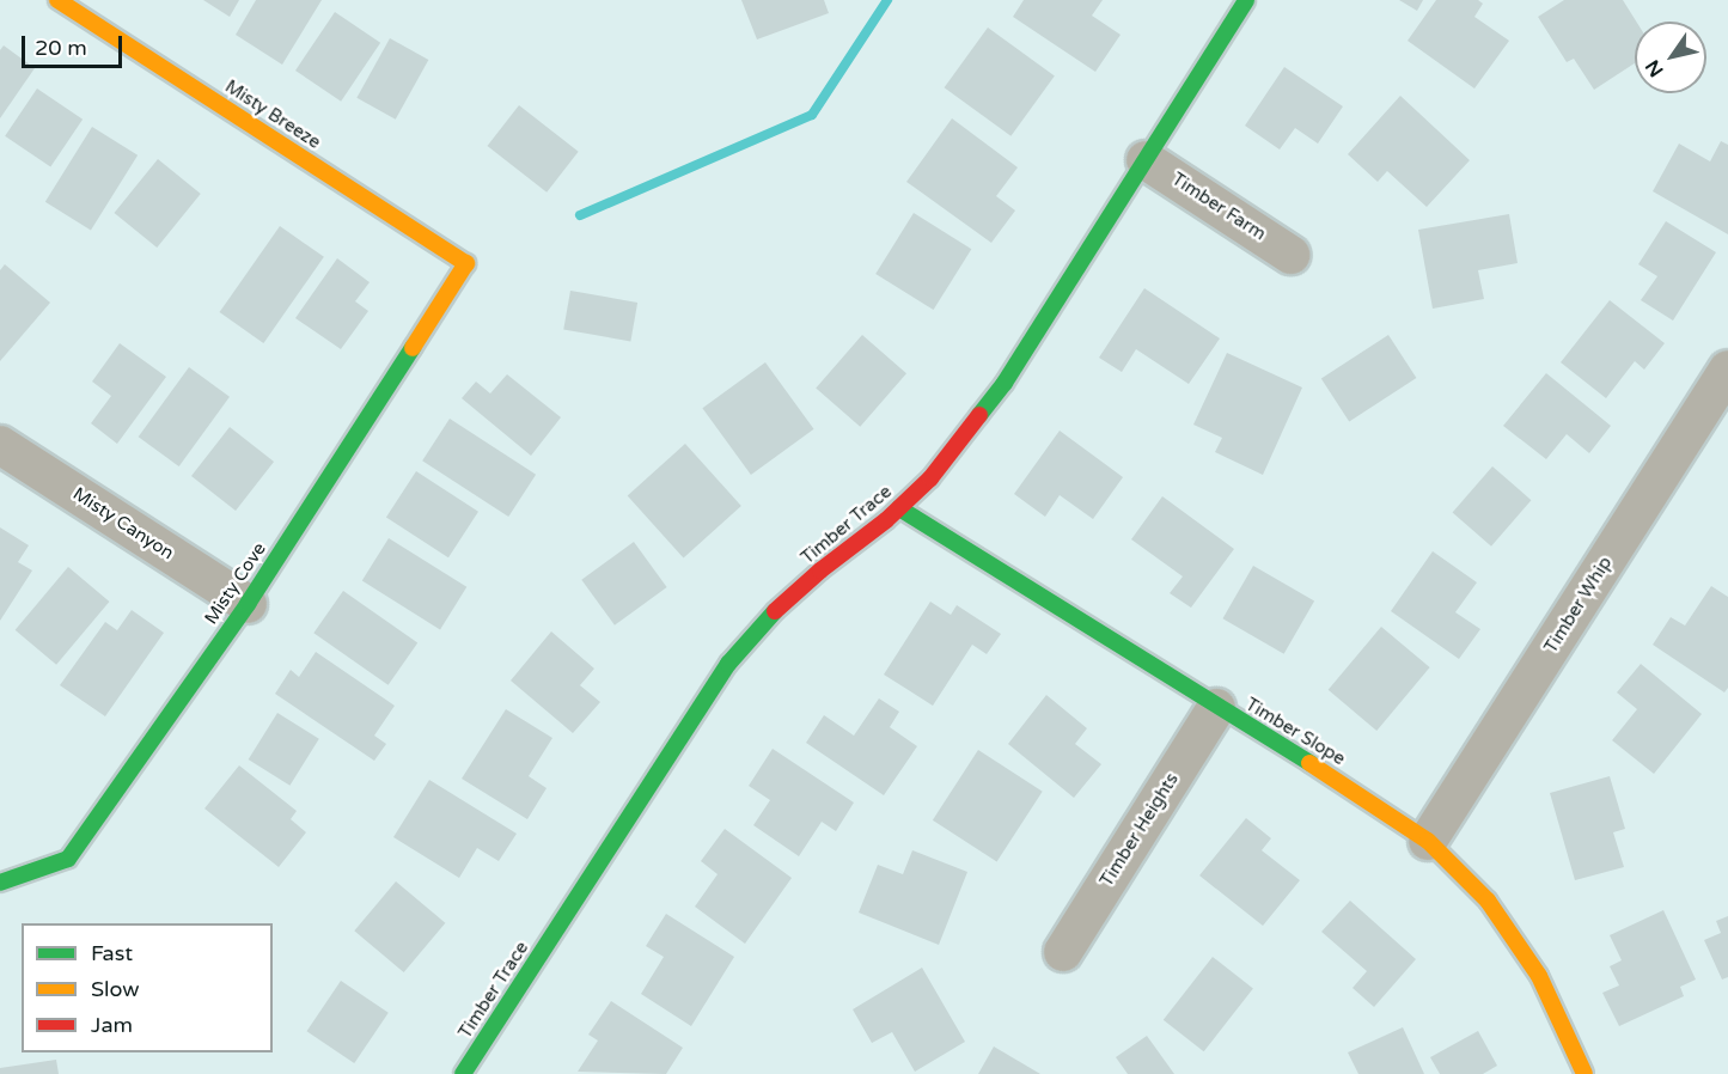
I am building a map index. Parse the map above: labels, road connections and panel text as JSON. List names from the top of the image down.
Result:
{
  "streets": {
    "street": [
      "Misty Breeze",
      "Timber Farm",
      "Misty Canyon",
      "Timber Trace",
      "Misty Cove",
      "Timber Whip",
      "Timber Slope",
      "Timber Heights"
    ]
  },
  "crossings": [
    ["Misty Breeze", "Misty Cove"],
    ["Timber Farm", "Timber Trace"],
    ["Misty Canyon", "Misty Cove"],
    ["Timber Trace", "Timber Slope"],
    ["Timber Whip", "Timber Slope"],
    ["Timber Slope", "Timber Heights"]
  ],
  "legend": ["Fast", "Slow", "Jam"],
  "scale_bar": "20 m",
  "north": "bottom left"
}
